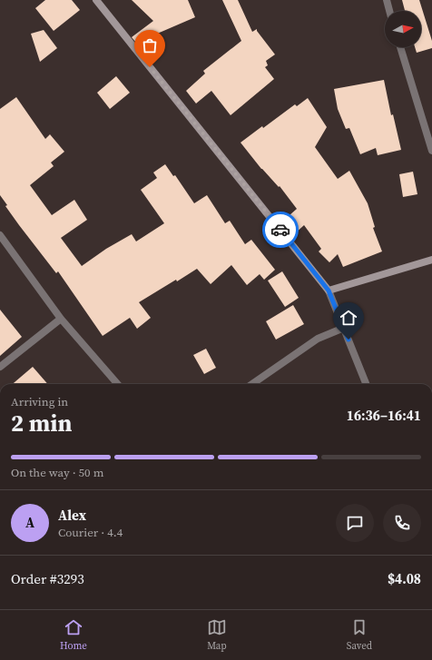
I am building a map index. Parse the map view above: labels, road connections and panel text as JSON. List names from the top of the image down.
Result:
{
  "north": "right",
  "page": {
    "heading": ["2 min", "Arriving in", "16:36–16:41"],
    "panel": [
      "Alex",
      "Courier · 4.4",
      "Order #3293",
      "$4.08"
    ],
    "bar": "On the way · 50 m",
    "round": "A",
    "tabs": ["Home", "Map", "Saved"]
  }
}
